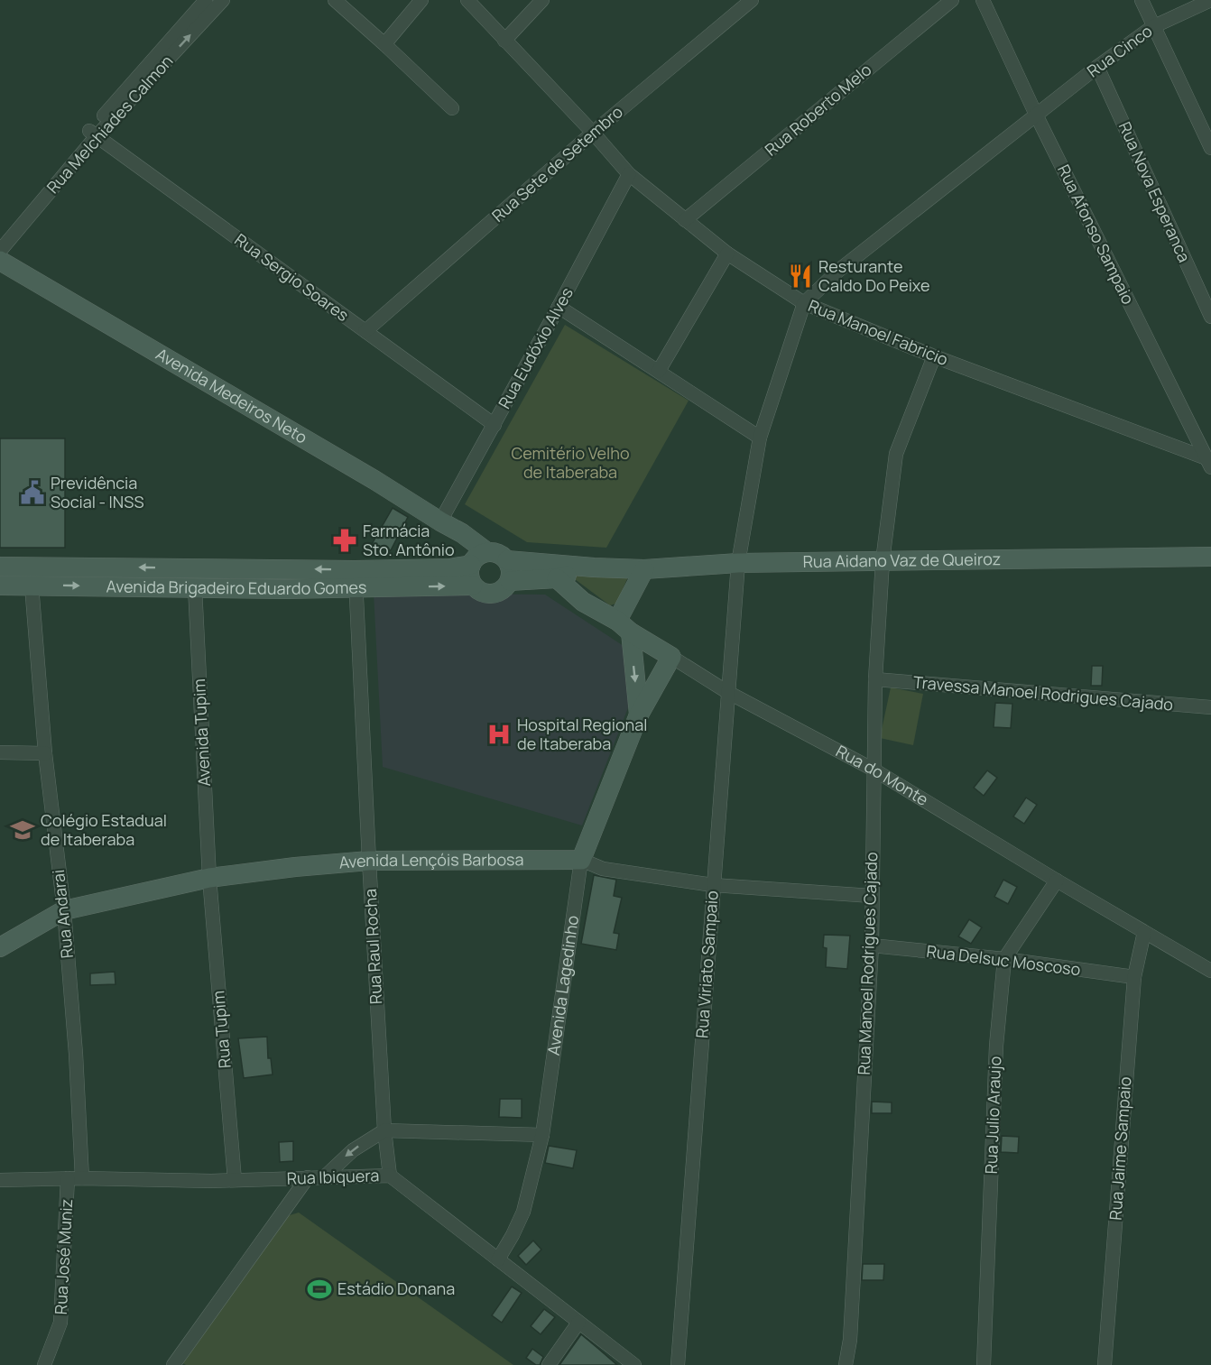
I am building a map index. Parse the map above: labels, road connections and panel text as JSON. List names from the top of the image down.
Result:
{
  "streets": {
    "street": [
      "Rua Cinco",
      "Rua Roberto Melo",
      "Rua Melchiades Calmon",
      "Rua Sete de Setembro",
      "Rua Nova Esperanca",
      "Rua Afonso Sampaio",
      "Rua Sergio Soares",
      "Rua Manoel Fabricio",
      "Rua Eudóxio Alves",
      "Avenida Medeiros Neto",
      "Rua Aidano Vaz de Queiroz",
      "Avenida Brigadeiro Eduardo Gomes",
      "Travessa Manoel Rodrigues Cajado",
      "Avenida Tupim",
      "Rua do Monte",
      "Avenida Lençóis Barbosa",
      "Rua Andarai",
      "Rua Raul Rocha",
      "Rua Delsuc Moscoso",
      "Rua Manoel Rodrigues Cajado",
      "Rua Viriato Sampaio",
      "Avenida Lagedinho",
      "Rua Tupim",
      "Rua Julio Araujo",
      "Rua Jaime Sampaio",
      "Rua Ibiquera",
      "Rua José Muniz"
    ]
  },
  "crossings": [
    ["Rua Cinco", "Rua Nova Esperanca"],
    ["Rua Cinco", "Rua Afonso Sampaio"],
    ["Rua Cinco", "Rua Manoel Fabricio"],
    ["Rua Cinco", "Rua Viriato Sampaio"],
    ["Rua Roberto Melo", "Rua Manoel Fabricio"],
    ["Rua Melchiades Calmon", "Rua Sergio Soares"],
    ["Rua Sete de Setembro", "Rua Sergio Soares"],
    ["Rua Sete de Setembro", "Rua Manoel Fabricio"],
    ["Rua Afonso Sampaio", "Rua Manoel Fabricio"],
    ["Rua Sergio Soares", "Rua Eudóxio Alves"],
    ["Rua Manoel Fabricio", "Rua Eudóxio Alves"],
    ["Rua Manoel Fabricio", "Rua Manoel Rodrigues Cajado"],
    ["Rua Manoel Fabricio", "Rua Viriato Sampaio"],
    ["Rua Eudóxio Alves", "Avenida Medeiros Neto"],
    ["Avenida Medeiros Neto", "Rua Aidano Vaz de Queiroz"],
    ["Avenida Medeiros Neto", "Avenida Brigadeiro Eduardo Gomes"],
    ["Rua Aidano Vaz de Queiroz", "Avenida Brigadeiro Eduardo Gomes"],
    ["Rua Aidano Vaz de Queiroz", "Rua do Monte"],
    ["Rua Aidano Vaz de Queiroz", "Rua Manoel Rodrigues Cajado"],
    ["Rua Aidano Vaz de Queiroz", "Rua Viriato Sampaio"],
    ["Avenida Brigadeiro Eduardo Gomes", "Avenida Tupim"],
    ["Avenida Brigadeiro Eduardo Gomes", "Rua Andarai"],
    ["Avenida Brigadeiro Eduardo Gomes", "Rua Raul Rocha"],
    ["Travessa Manoel Rodrigues Cajado", "Rua Manoel Rodrigues Cajado"],
    ["Avenida Tupim", "Avenida Lençóis Barbosa"],
    ["Avenida Tupim", "Rua Tupim"],
    ["Rua do Monte", "Rua Manoel Rodrigues Cajado"],
    ["Rua do Monte", "Rua Viriato Sampaio"],
    ["Rua do Monte", "Avenida Lagedinho"],
    ["Rua do Monte", "Rua Julio Araujo"],
    ["Rua do Monte", "Rua Jaime Sampaio"],
    ["Avenida Lençóis Barbosa", "Rua Andarai"],
    ["Avenida Lençóis Barbosa", "Rua Raul Rocha"],
    ["Avenida Lençóis Barbosa", "Rua Manoel Rodrigues Cajado"],
    ["Avenida Lençóis Barbosa", "Rua Viriato Sampaio"],
    ["Avenida Lençóis Barbosa", "Avenida Lagedinho"],
    ["Avenida Lençóis Barbosa", "Rua Tupim"],
    ["Rua Andarai", "Rua Ibiquera"],
    ["Rua Raul Rocha", "Rua Ibiquera"],
    ["Rua Delsuc Moscoso", "Rua Manoel Rodrigues Cajado"],
    ["Rua Delsuc Moscoso", "Rua Julio Araujo"],
    ["Rua Delsuc Moscoso", "Rua Jaime Sampaio"],
    ["Avenida Lagedinho", "Rua Ibiquera"],
    ["Rua Tupim", "Rua Ibiquera"],
    ["Rua Ibiquera", "Rua José Muniz"]
  ],
  "parks": ["Cemitério Velho de Itaberaba"],
  "places": {
    "restaurant": ["Resturante Caldo Do Peixe"],
    "public building": ["Previdência Social - INSS"],
    "pharmacy": ["Farmácia Sto. Antônio"],
    "hospital": ["Hospital Regional de Itaberaba"],
    "school or university": ["Colégio Estadual de Itaberaba"],
    "sports": ["Estádio Donana"]
  }
}
